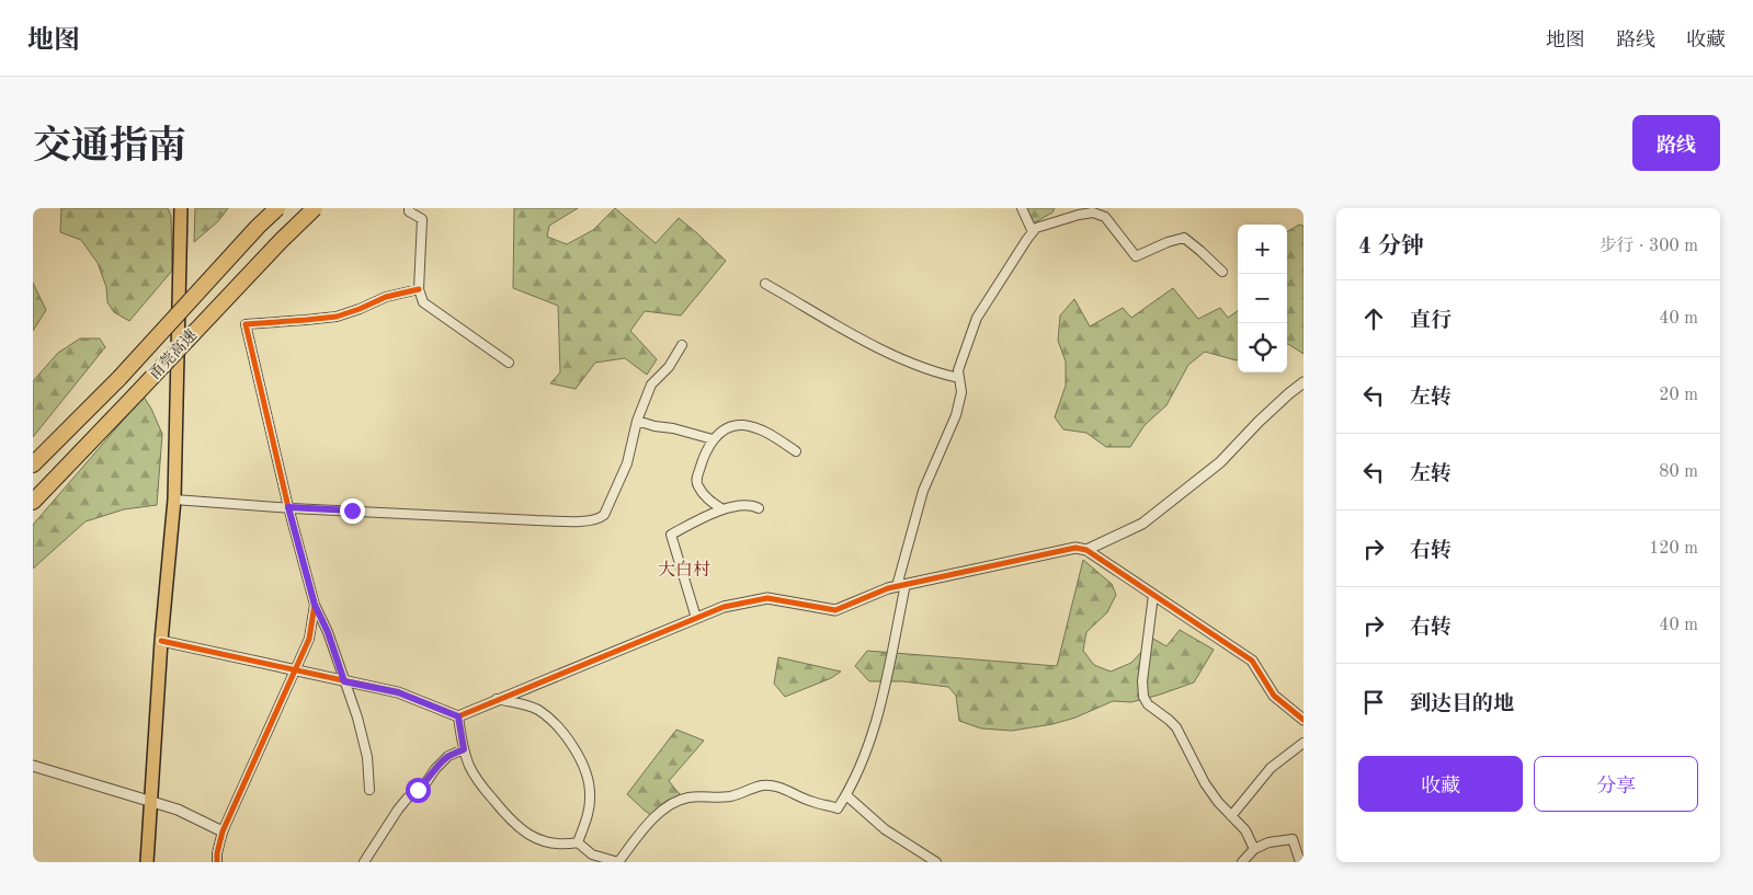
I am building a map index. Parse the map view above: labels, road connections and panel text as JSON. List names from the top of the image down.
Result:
{
  "streets": {
    "highway": ["甬莞高速"]
  },
  "districts": ["大白村"],
  "page": {
    "header": "地图",
    "nav": ["地图", "路线", "收藏"],
    "title": "交通指南",
    "buttons": [
      "路线",
      ["收藏", "分享"]
    ],
    "heading": ["4 分钟", "步行 · 300 m"],
    "map_buttons": ["+", "−"],
    "list": [
      ["直行", "40 m"],
      ["左转", "20 m"],
      ["左转", "80 m"],
      ["右转", "120 m"],
      ["右转", "40 m"],
      "到达目的地"
    ]
  }
}
